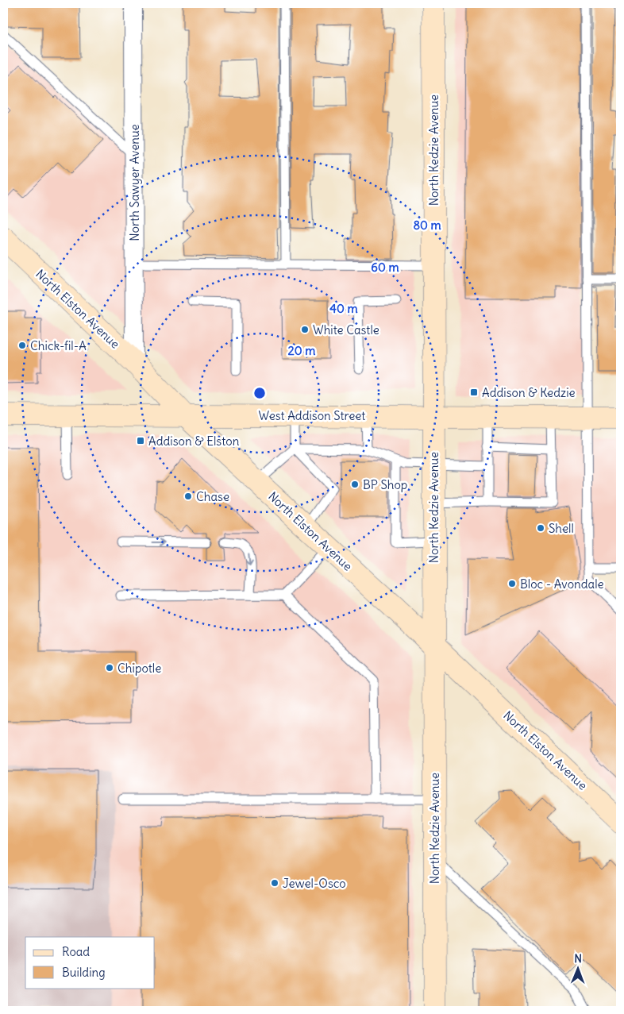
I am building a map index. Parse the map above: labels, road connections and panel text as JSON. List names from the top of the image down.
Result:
{
  "streets": {
    "main road": ["North Kedzie Avenue", "North Elston Avenue", "West Addison Street"],
    "street": ["North Sawyer Avenue"]
  },
  "crossings": [
    ["North Kedzie Avenue", "North Elston Avenue"],
    ["North Kedzie Avenue", "West Addison Street"],
    ["North Sawyer Avenue", "North Elston Avenue"],
    ["North Elston Avenue", "West Addison Street"]
  ],
  "places": {
    "other": [
      "White Castle",
      "Chick-fil-A",
      "BP Shop",
      "Chase",
      "Shell",
      "Bloc - Avondale",
      "Chipotle",
      "Jewel-Osco"
    ],
    "transit": ["Addison & Kedzie", "Addison & Elston"]
  },
  "legend": ["Road", "Building"],
  "north": "top",
  "rings": [
    "80 m",
    "60 m",
    "40 m",
    "20 m"
  ]
}
